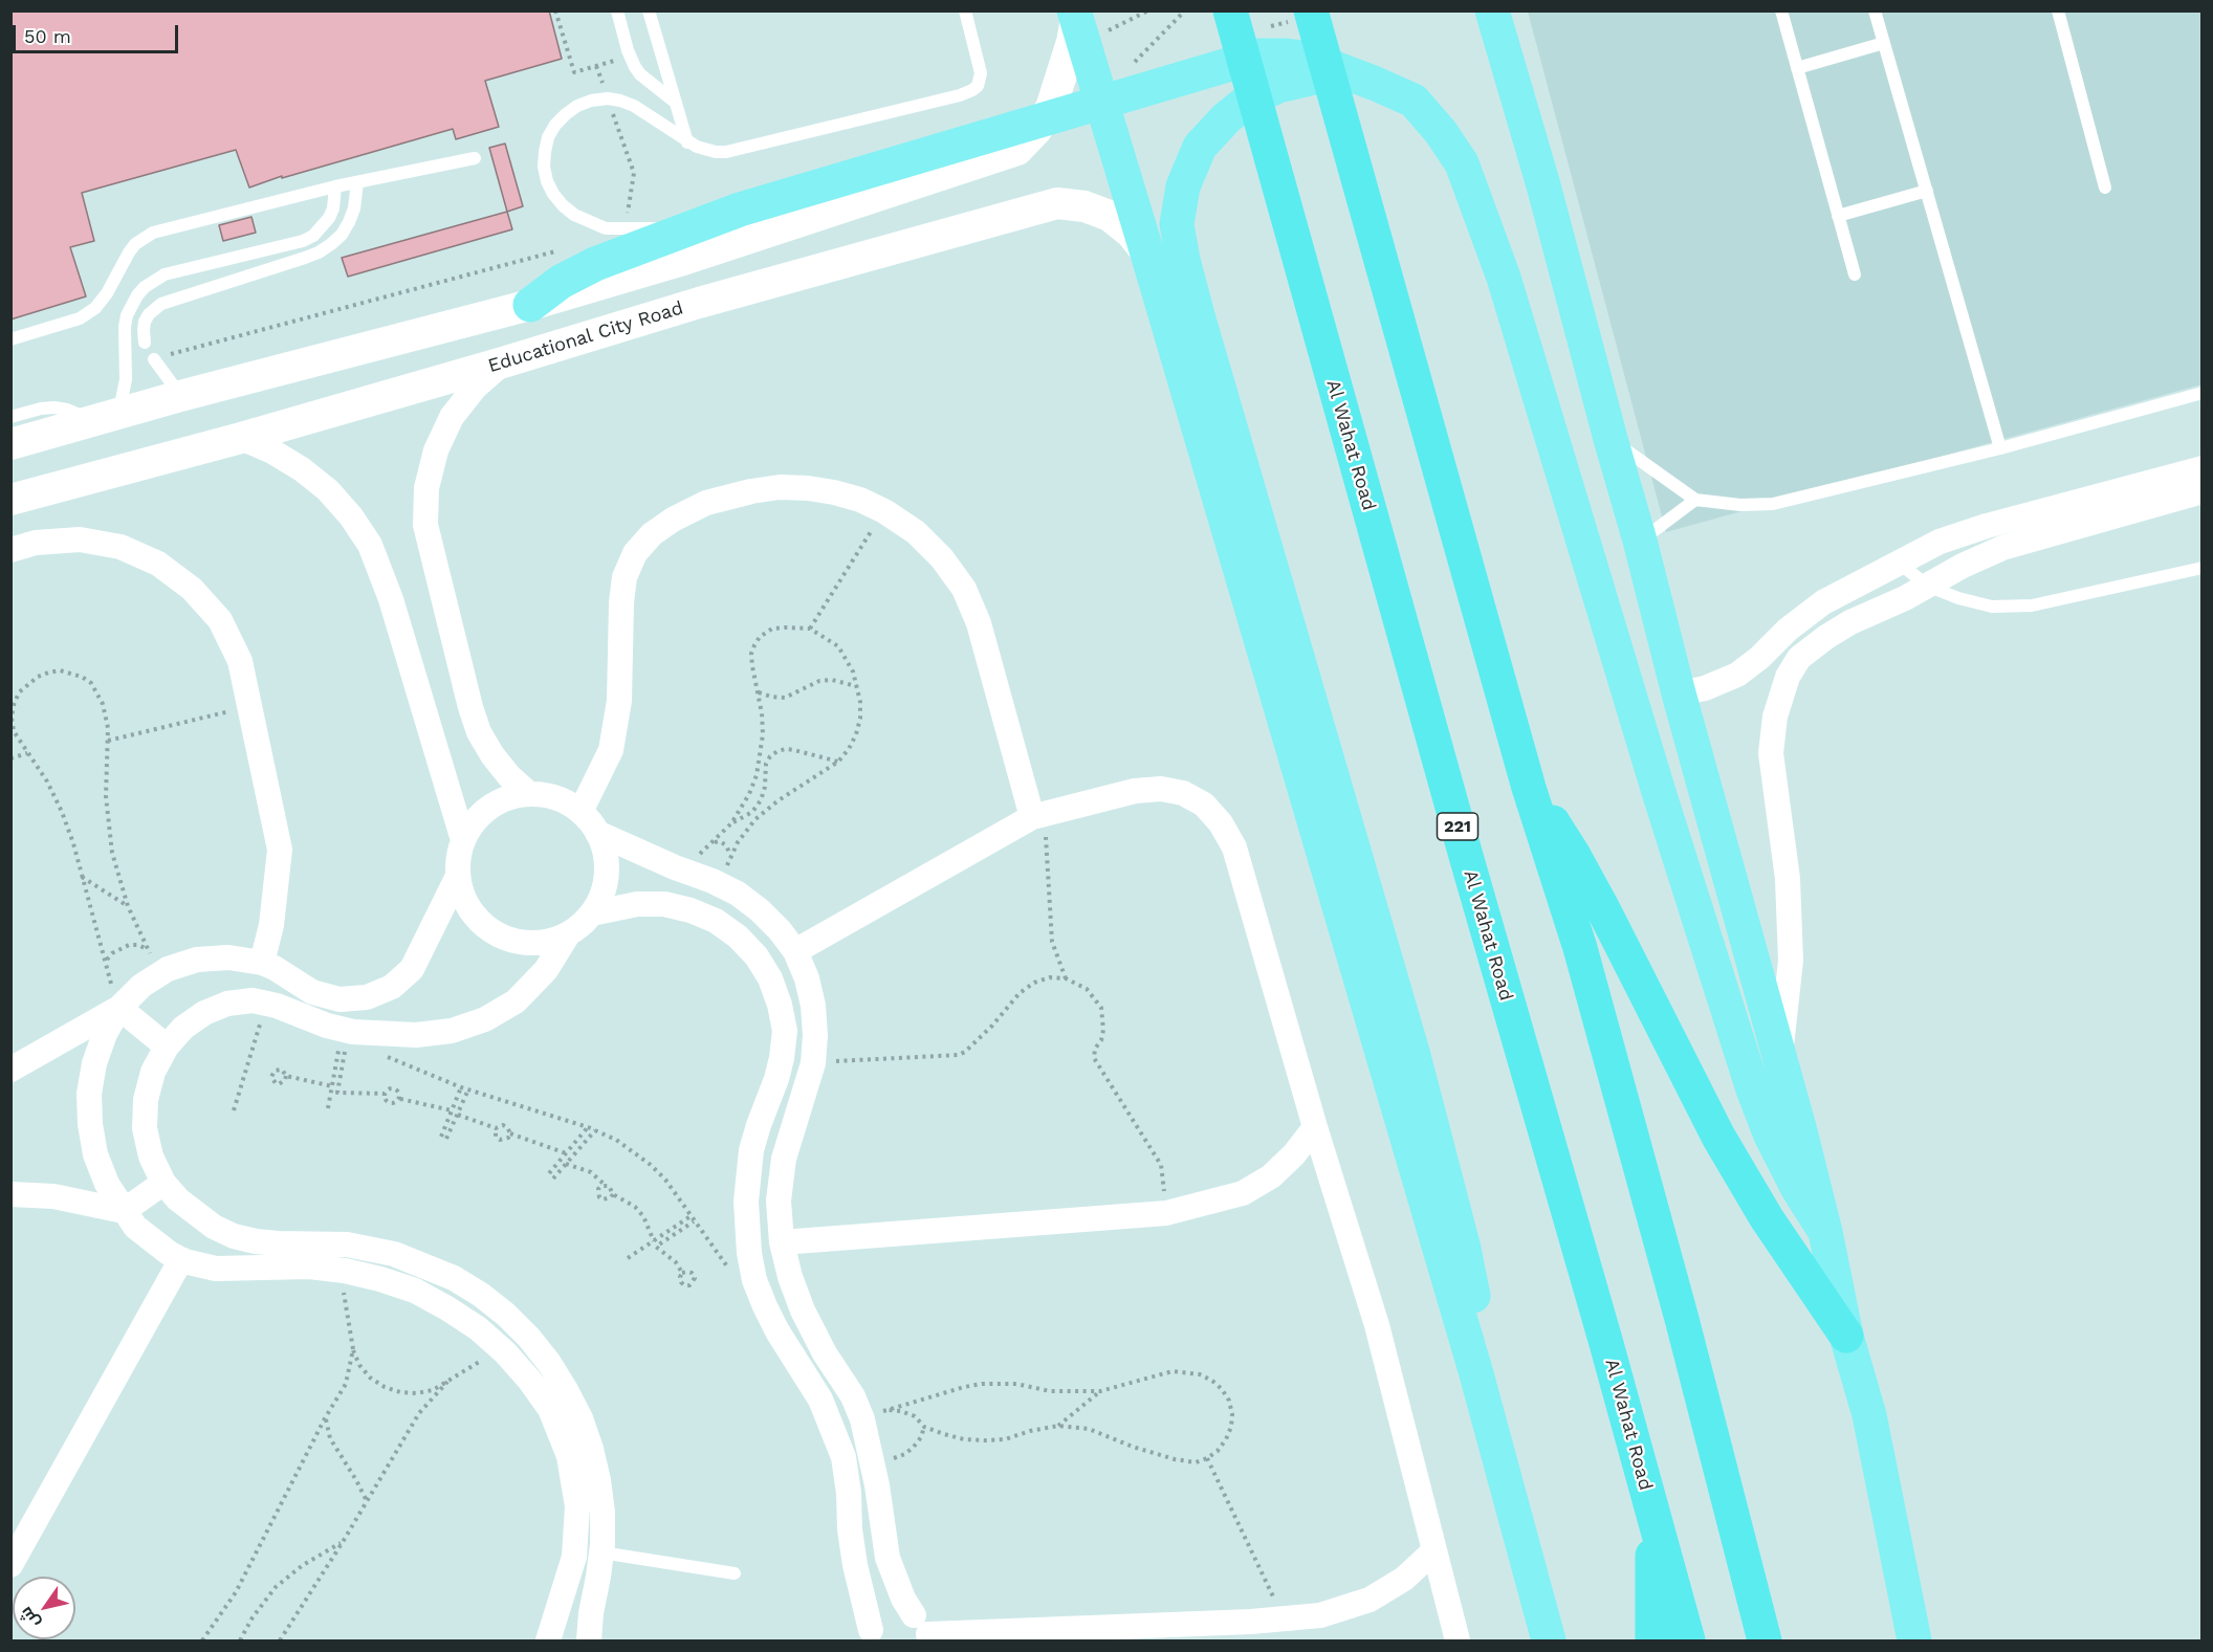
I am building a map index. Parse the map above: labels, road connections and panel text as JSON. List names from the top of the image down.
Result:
{
  "streets": {
    "highway": ["Al Wahat Road", "221"],
    "street": ["Educational City Road"]
  },
  "scale_bar": "50 m",
  "north": "bottom left"
}
